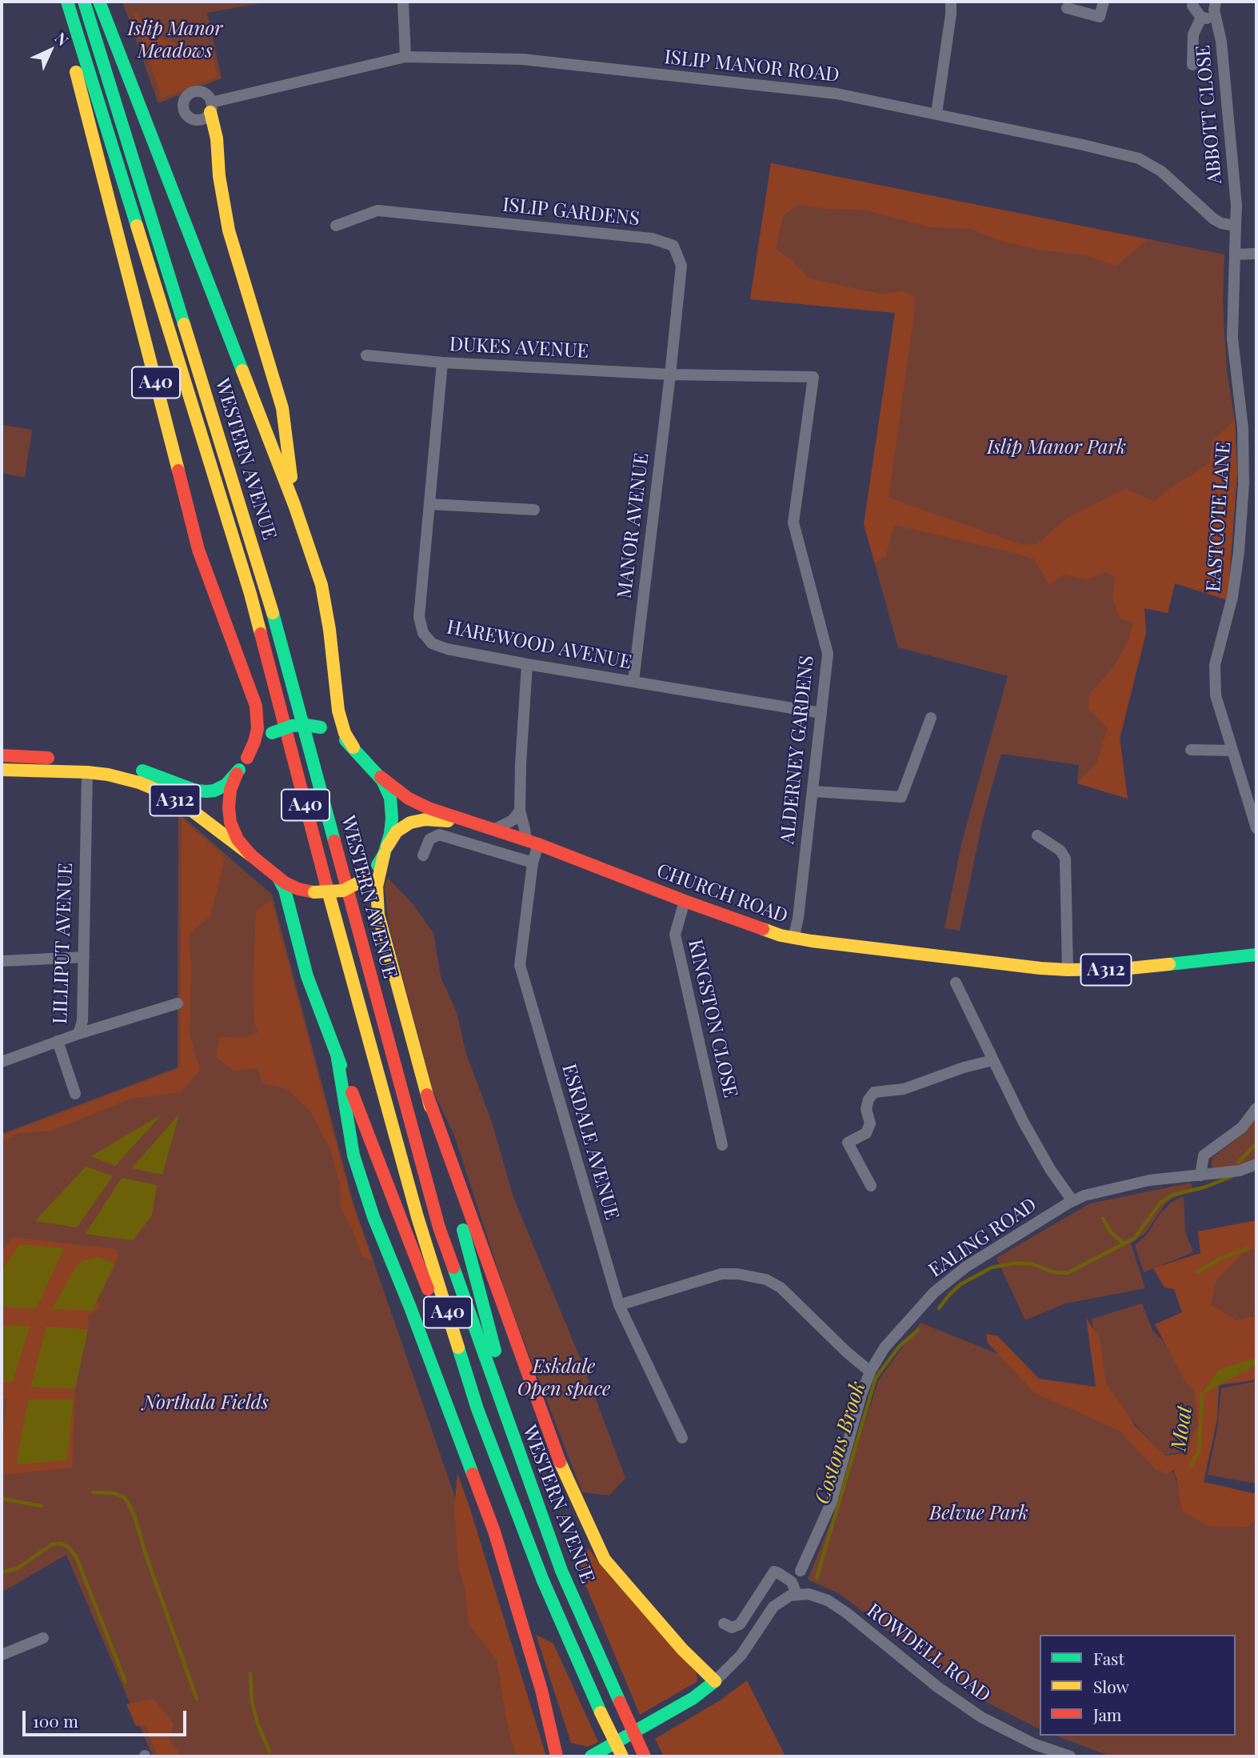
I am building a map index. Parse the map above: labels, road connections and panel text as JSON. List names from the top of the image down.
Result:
{
  "streets": {
    "main road": [
      "A40",
      "WESTERN AVENUE",
      "A312",
      "CHURCH ROAD"
    ],
    "street": [
      "ISLIP MANOR ROAD",
      "ABBOTT CLOSE",
      "ISLIP GARDENS",
      "DUKES AVENUE",
      "EASTCOTE LANE",
      "MANOR AVENUE",
      "HAREWOOD AVENUE",
      "ALDERNEY GARDENS",
      "LILLIPUT AVENUE",
      "KINGSTON CLOSE",
      "ESKDALE AVENUE",
      "EALING ROAD",
      "ROWDELL ROAD"
    ]
  },
  "crossings": [
    ["ISLIP MANOR ROAD", "ABBOTT CLOSE"],
    ["ISLIP GARDENS", "DUKES AVENUE"],
    ["ISLIP GARDENS", "MANOR AVENUE"],
    ["ISLIP GARDENS", "ALDERNEY GARDENS"],
    ["DUKES AVENUE", "MANOR AVENUE"],
    ["DUKES AVENUE", "HAREWOOD AVENUE"],
    ["DUKES AVENUE", "ALDERNEY GARDENS"],
    ["A40", "WESTERN AVENUE"],
    ["A40", "A312"],
    ["MANOR AVENUE", "HAREWOOD AVENUE"],
    ["MANOR AVENUE", "ALDERNEY GARDENS"],
    ["HAREWOOD AVENUE", "ALDERNEY GARDENS"],
    ["ALDERNEY GARDENS", "CHURCH ROAD"],
    ["A312", "CHURCH ROAD"],
    ["A312", "LILLIPUT AVENUE"],
    ["CHURCH ROAD", "KINGSTON CLOSE"],
    ["CHURCH ROAD", "ESKDALE AVENUE"]
  ],
  "water": ["Moat", "Costons Brook"],
  "parks": [
    "Islip Manor Meadows",
    "Islip Manor Park",
    "Eskdale Open space",
    "Northala Fields",
    "Belvue Park"
  ],
  "legend": ["Fast", "Slow", "Jam"],
  "scale_bar": "100 m",
  "north": "top right"
}
